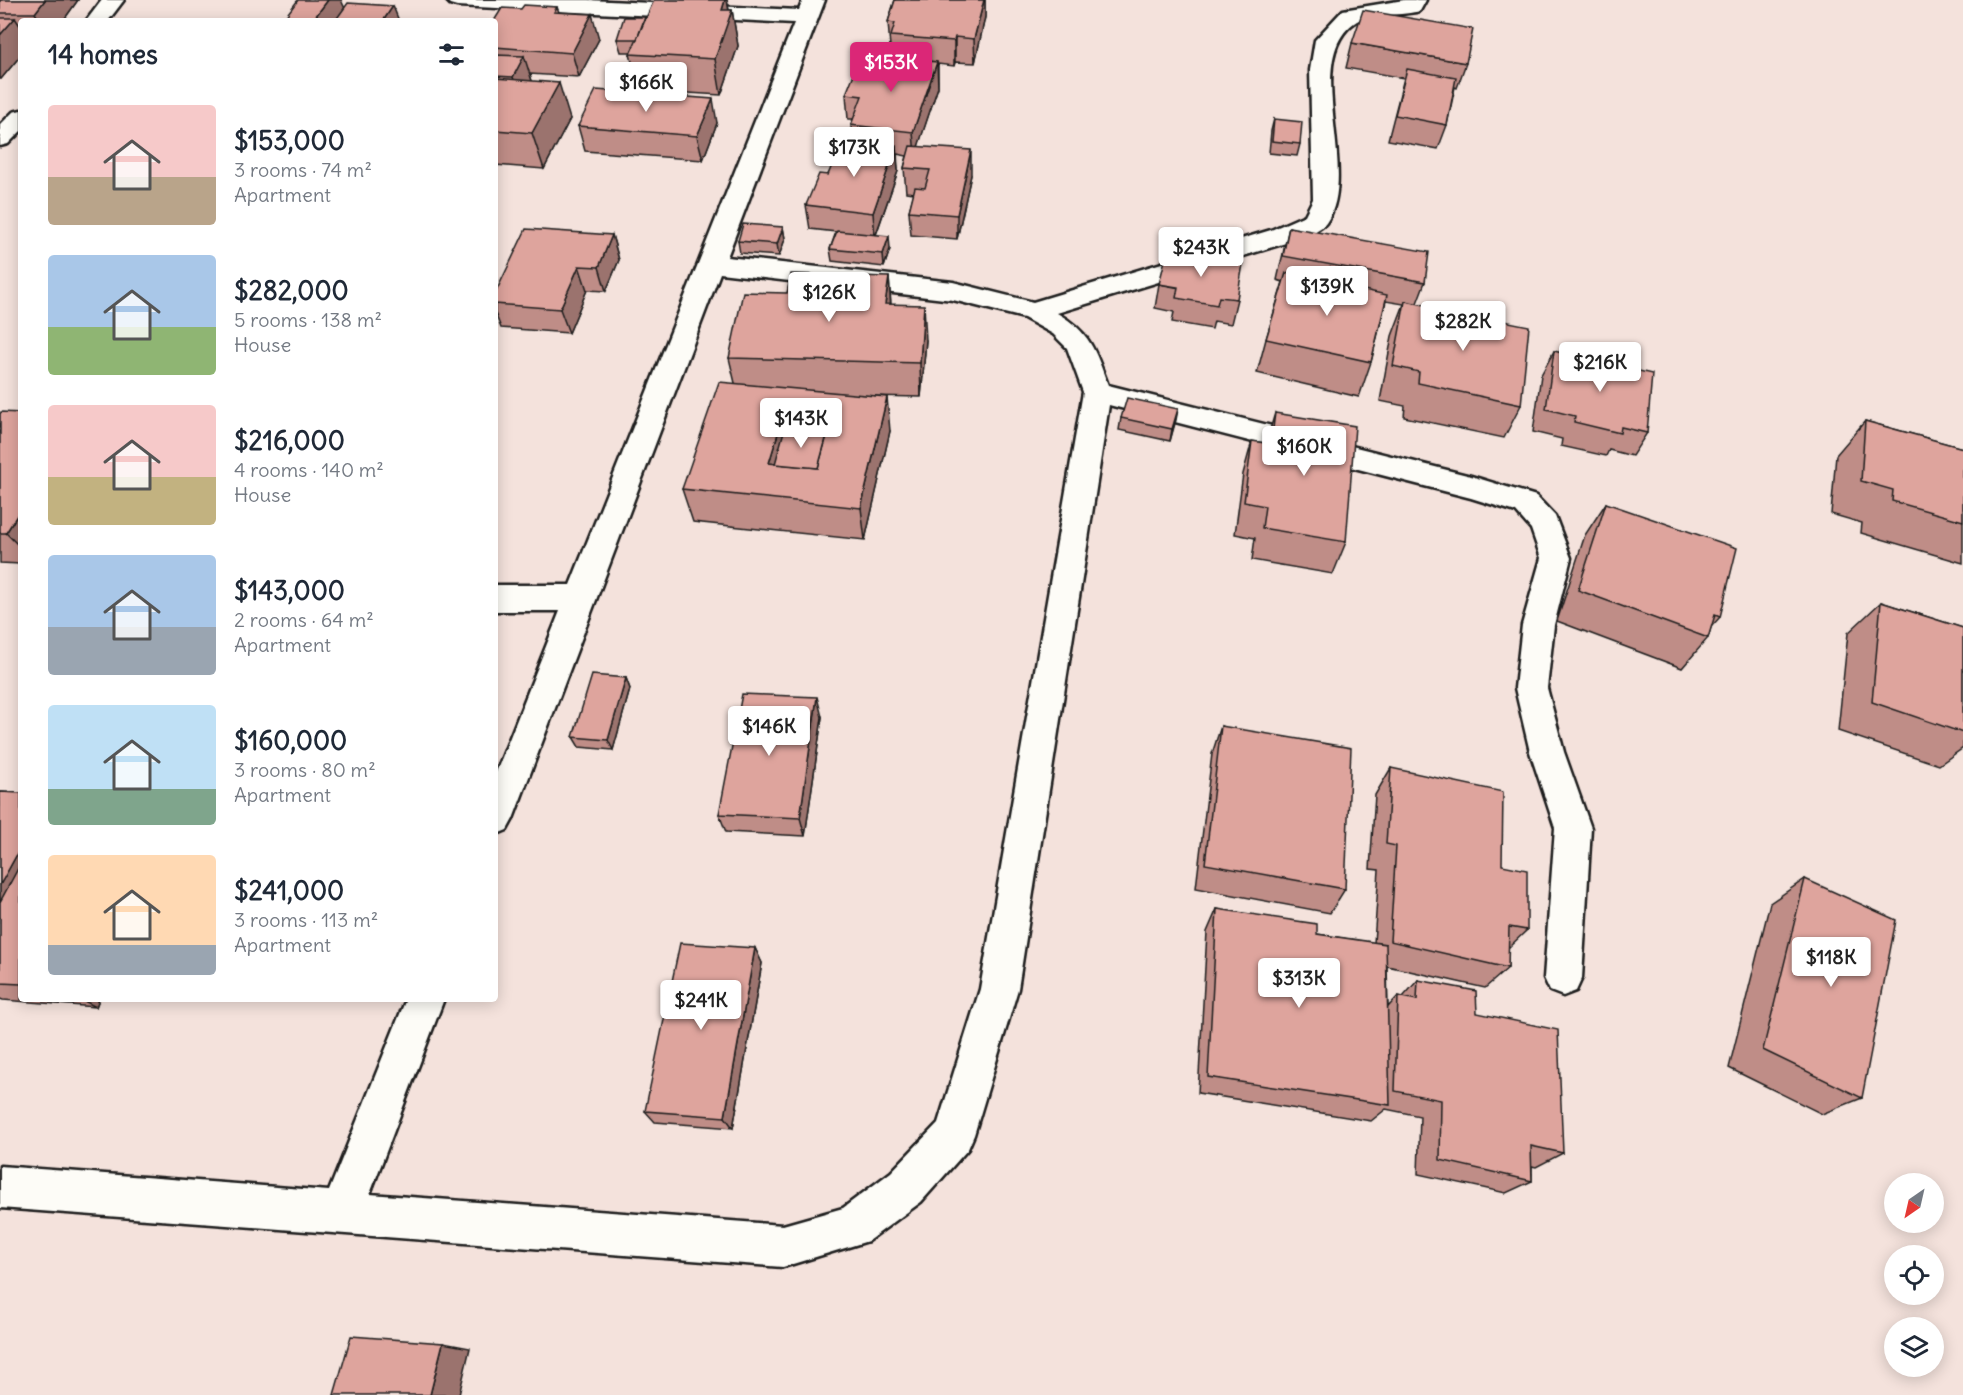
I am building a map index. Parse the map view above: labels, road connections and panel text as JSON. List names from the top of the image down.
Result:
{
  "north": "bottom left",
  "page": {
    "heading": "14 homes",
    "price": [
      "$153K",
      "$166K",
      "$173K",
      "$243K",
      "$139K",
      "$126K",
      "$282K",
      "$216K",
      "$143K",
      "$160K",
      "$146K",
      "$118K",
      "$313K",
      "$241K"
    ],
    "list": [
      {
        "name": "$153,000",
        "note": "3 rooms · 74 m² · Apartment"
      },
      {
        "name": "$282,000",
        "note": "5 rooms · 138 m² · House"
      },
      {
        "name": "$216,000",
        "note": "4 rooms · 140 m² · House"
      },
      {
        "name": "$143,000",
        "note": "2 rooms · 64 m² · Apartment"
      },
      {
        "name": "$160,000",
        "note": "3 rooms · 80 m² · Apartment"
      },
      {
        "name": "$241,000",
        "note": "3 rooms · 113 m² · Apartment"
      }
    ]
  }
}
